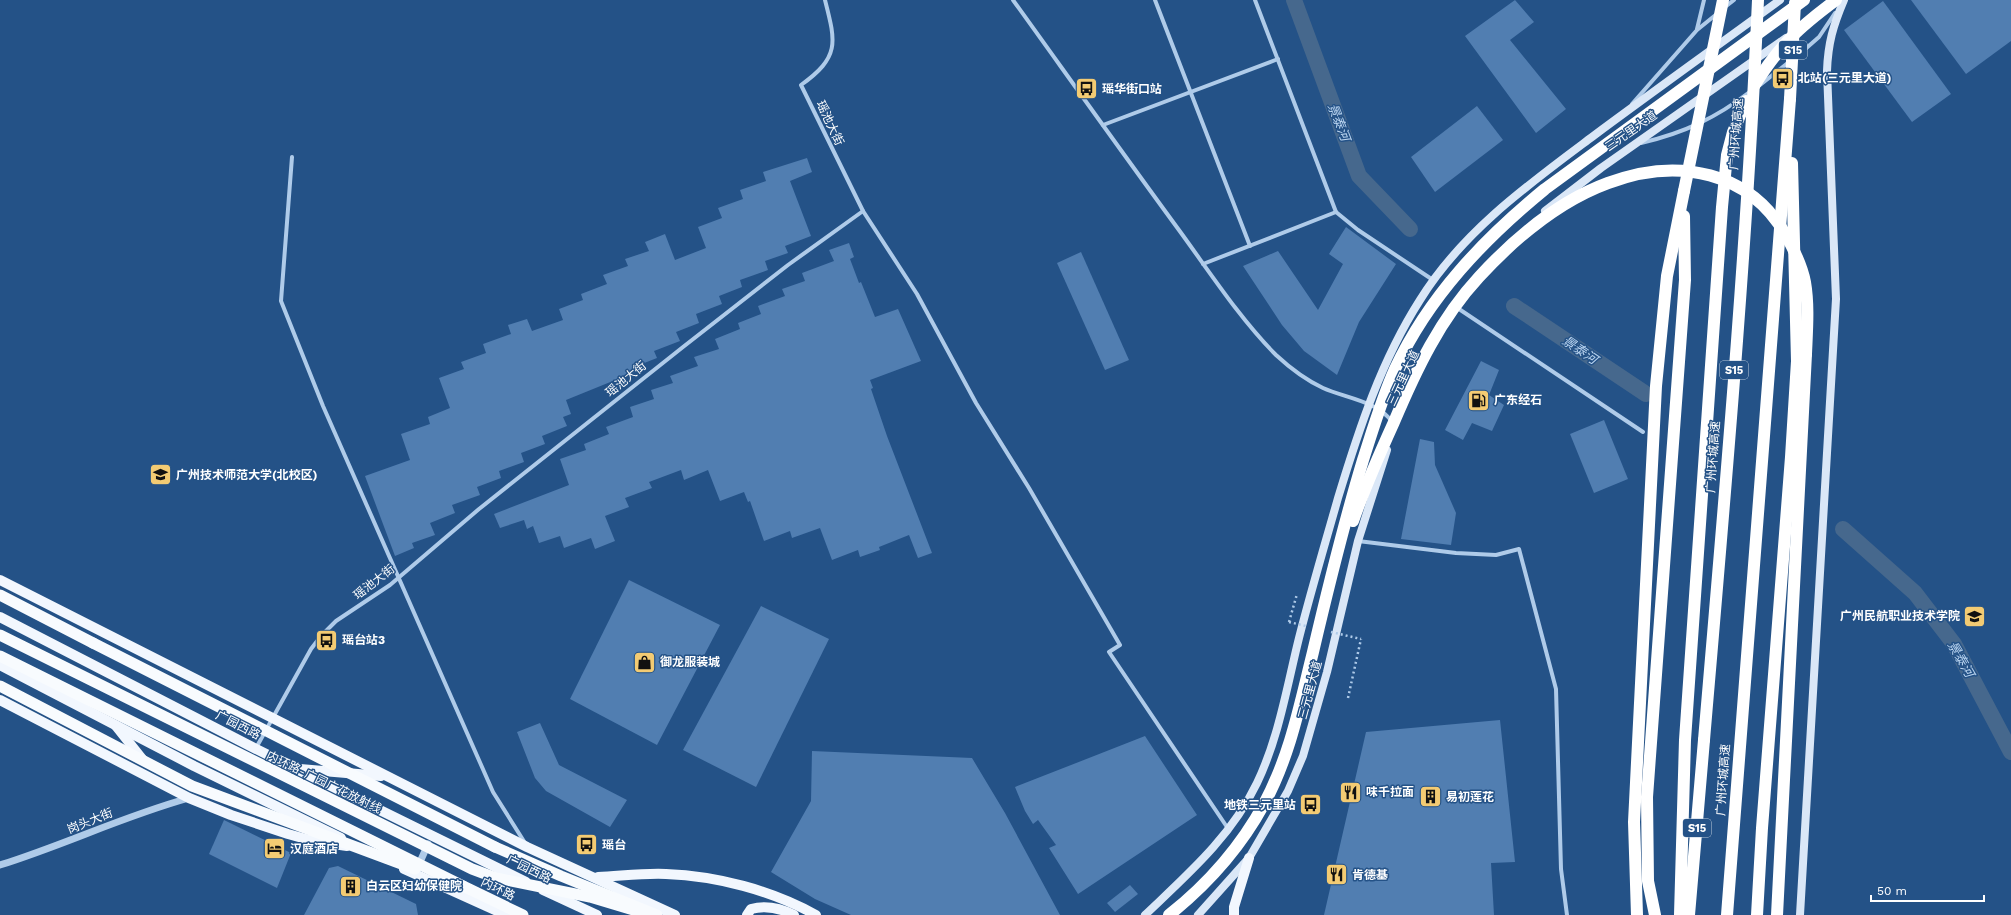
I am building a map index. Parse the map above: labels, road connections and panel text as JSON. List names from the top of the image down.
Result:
{
  "streets": {
    "highway": [
      "S15",
      "广州环城高速",
      "内环路-广园广花放射线",
      "内环路"
    ],
    "main road": ["三元里大道", "广园西路"],
    "street": ["瑶池大街", "岗头大街"]
  },
  "crossings": [
    ["瑶池大街", "广园西路"]
  ],
  "water": ["景泰河"],
  "places": {
    "bus stop": [
      "北站(三元里大道)",
      "瑶华街口站",
      "瑶台站3",
      "地铁三元里站",
      "瑶台"
    ],
    "fuel station": ["广东经石"],
    "school or university": ["广州技术师范大学(北校区)", "广州民航职业技术学院"],
    "shop": ["御龙服装城"],
    "restaurant": ["味千拉面", "肯德基"],
    "building": ["易初莲花", "白云区妇幼保健院"],
    "hotel": ["汉庭酒店"]
  },
  "scale_bar": "50 m"
}
